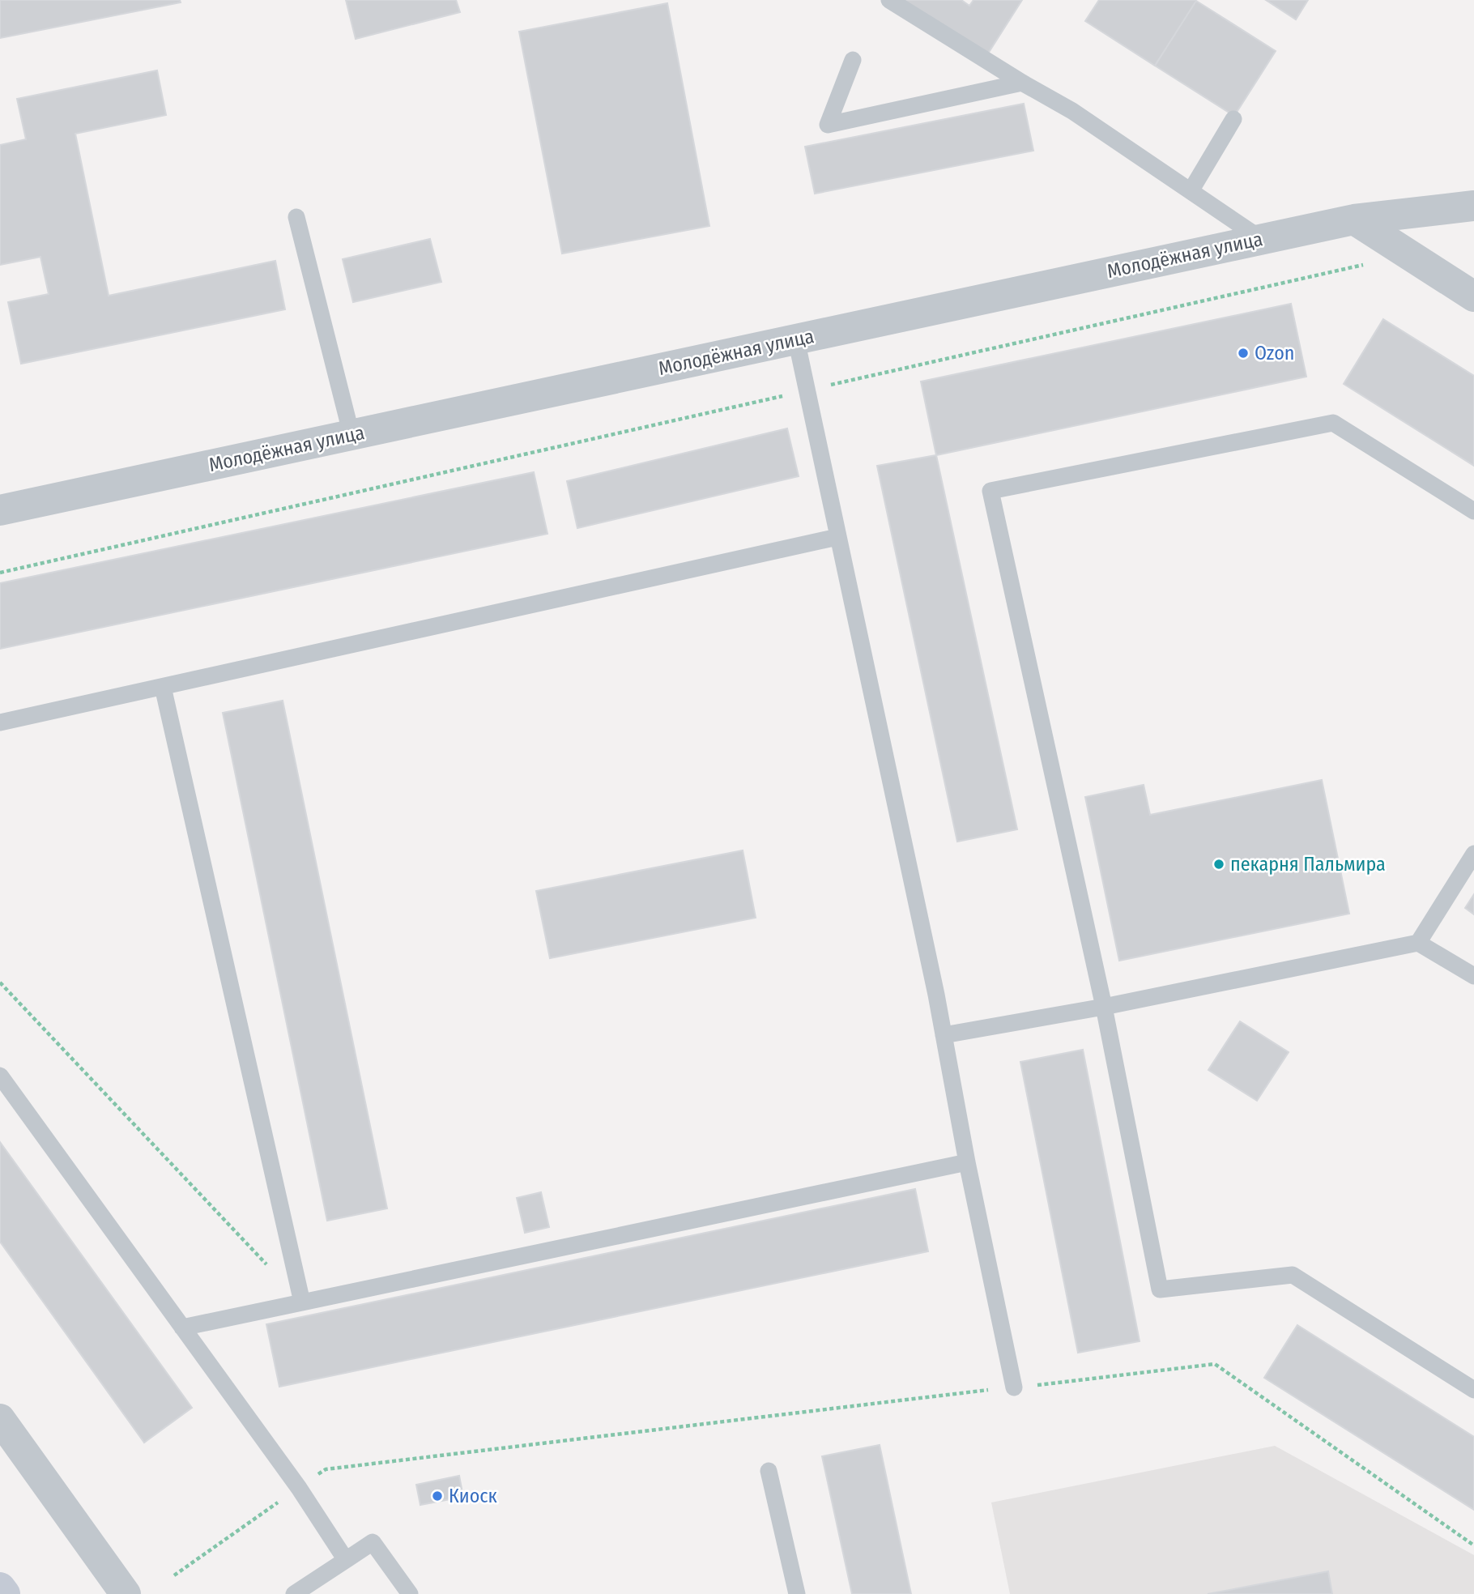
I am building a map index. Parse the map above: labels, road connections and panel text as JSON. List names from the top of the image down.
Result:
{
  "streets": {
    "street": ["Молодёжная улица"]
  },
  "places": ["Ozon", "пекарня Пальмира", "Киоск"]
}
